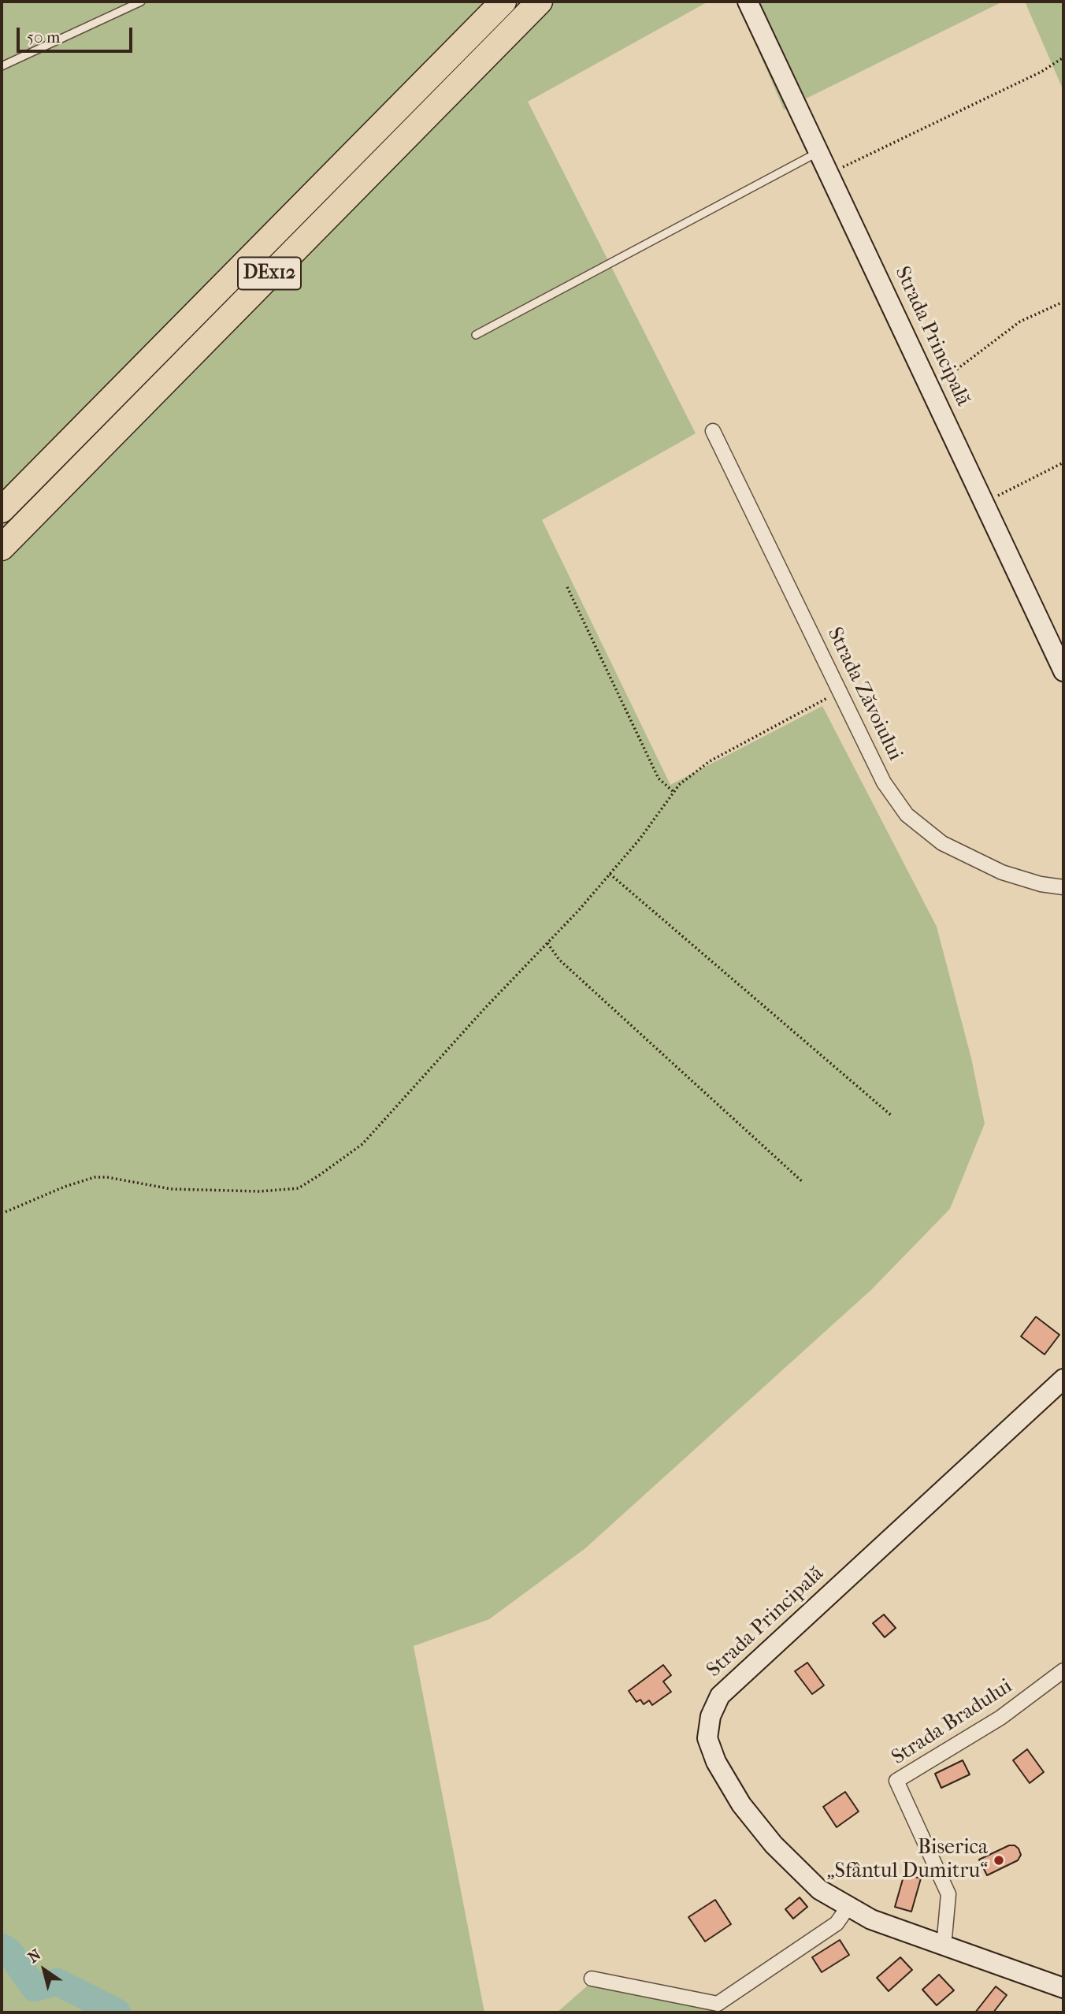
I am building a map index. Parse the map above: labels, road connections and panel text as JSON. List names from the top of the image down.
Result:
{
  "streets": {
    "highway": ["DEx12"],
    "street": ["Strada Principală", "Strada Zăvoiului", "Strada Bradului"]
  },
  "crossings": [
    ["Strada Principală", "Strada Bradului"]
  ],
  "places": ["Biserica „Sfântul Dumitru“"],
  "scale_bar": "50 m",
  "north": "top left"
}
